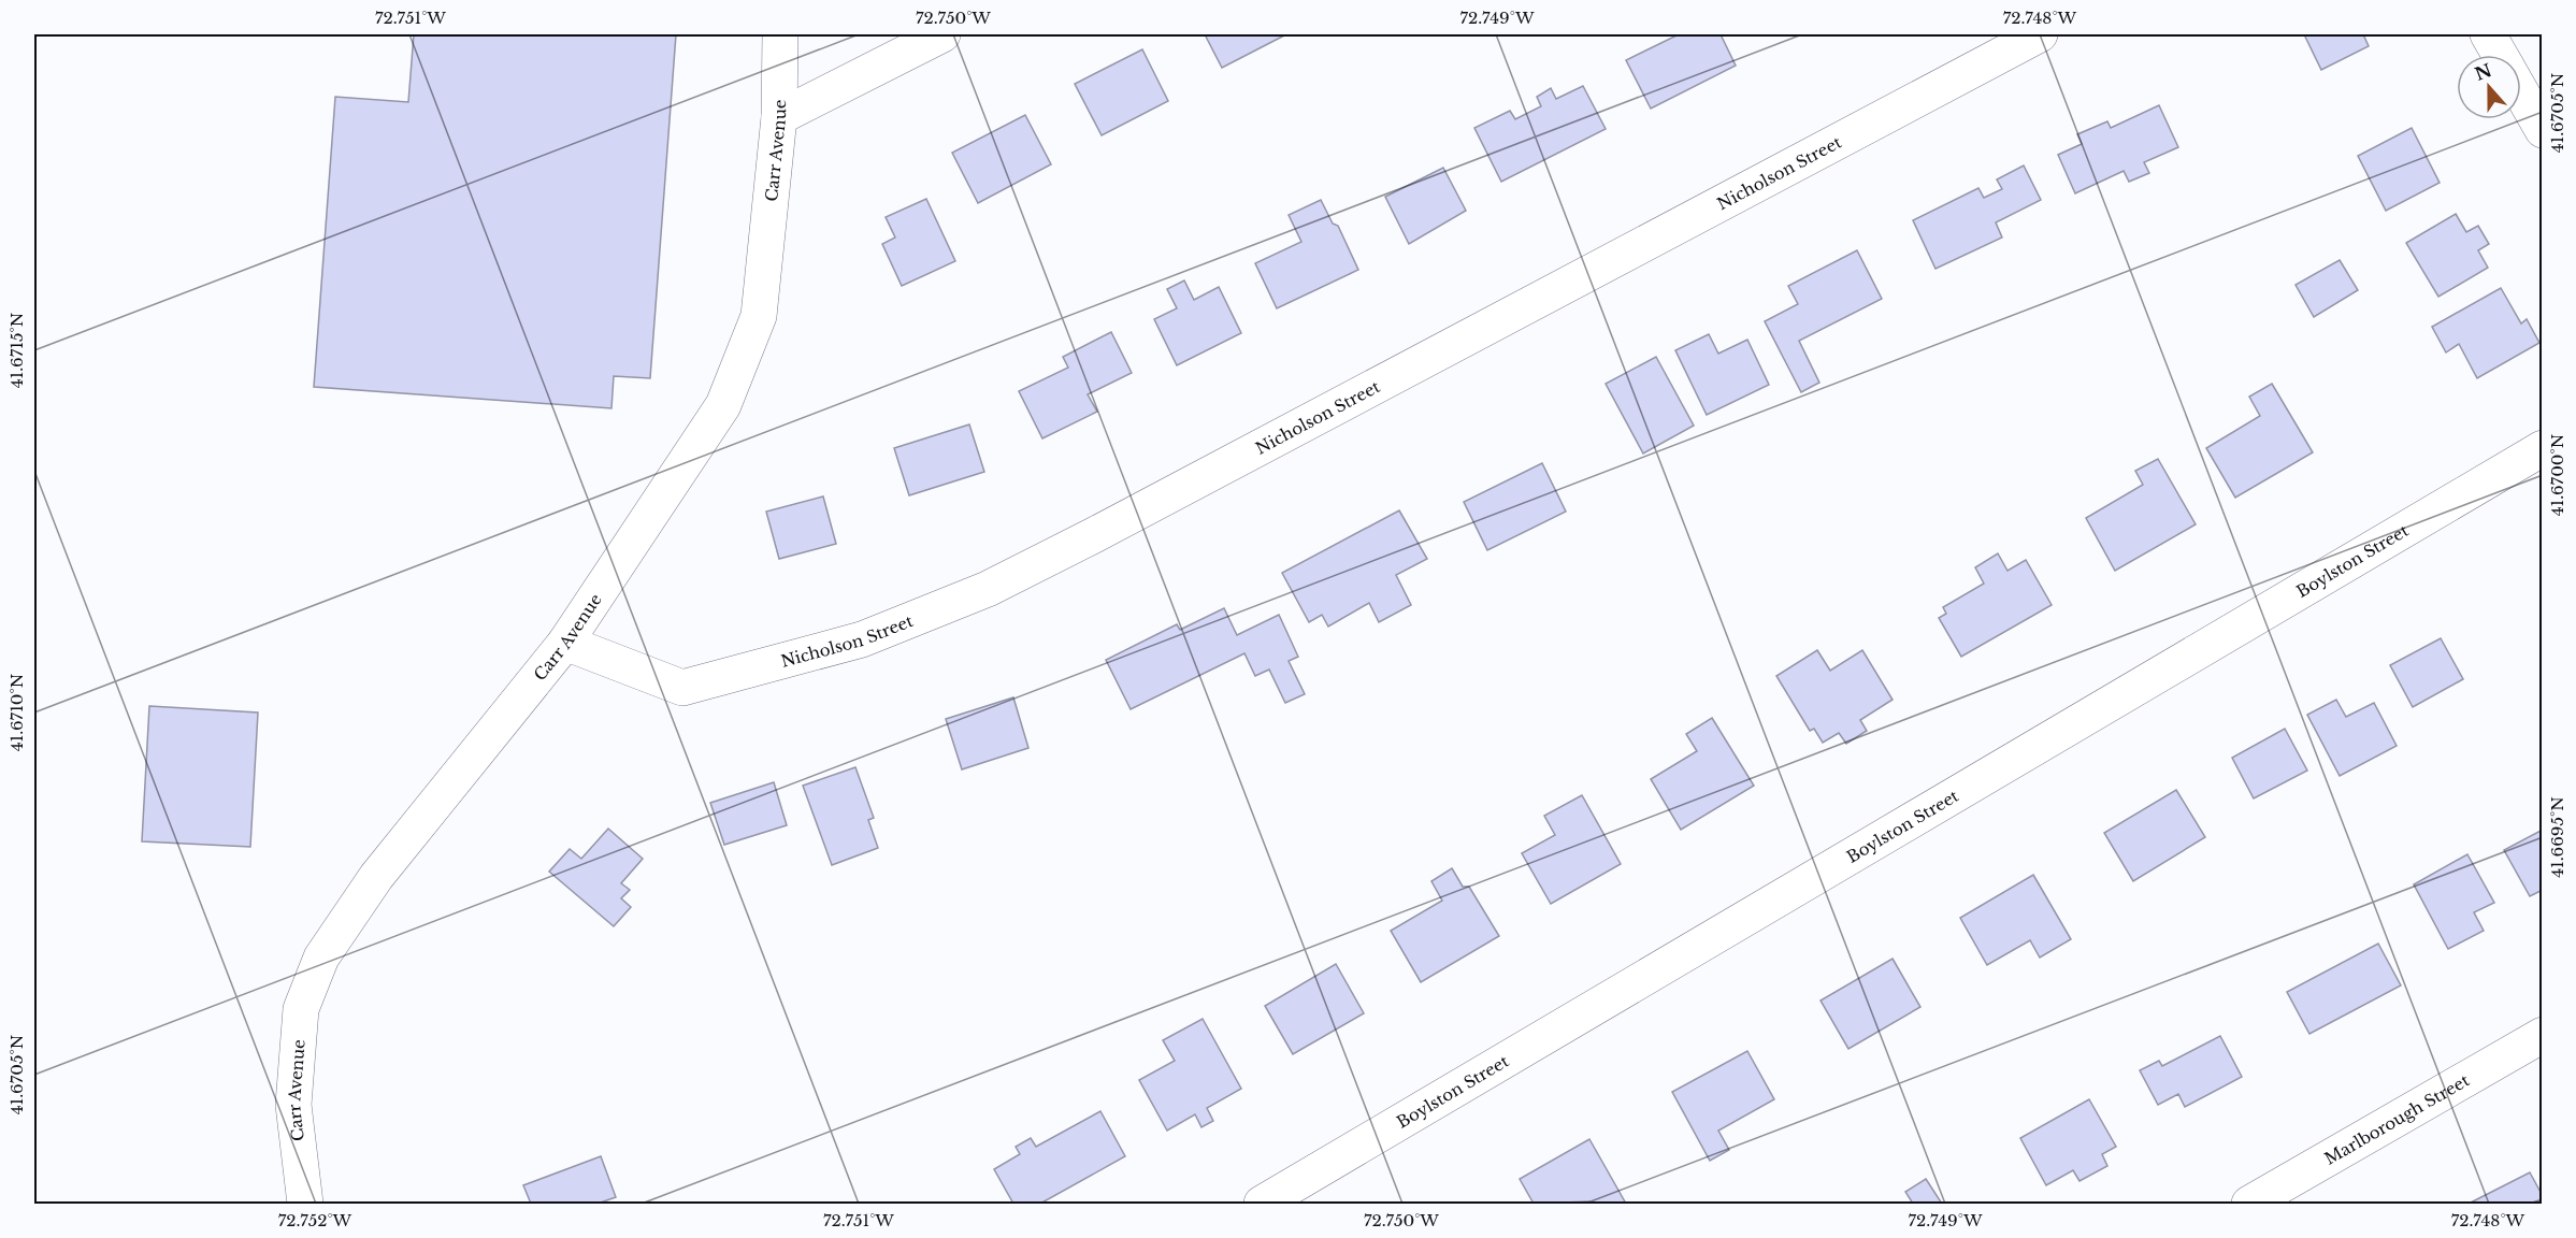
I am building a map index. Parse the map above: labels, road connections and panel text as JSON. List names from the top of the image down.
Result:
{
  "streets": {
    "street": [
      "Carr Avenue",
      "Nicholson Street",
      "Boylston Street",
      "Marlborough Street"
    ]
  },
  "crossings": [
    ["Carr Avenue", "Nicholson Street"]
  ],
  "north": "top",
  "coordinates": [
    "72.751°W",
    "72.750°W",
    "72.749°W",
    "72.748°W",
    "41.6705°N",
    "41.6715°N",
    "41.6700°N",
    "41.6710°N",
    "41.6695°N",
    "72.752°W"
  ]
}
